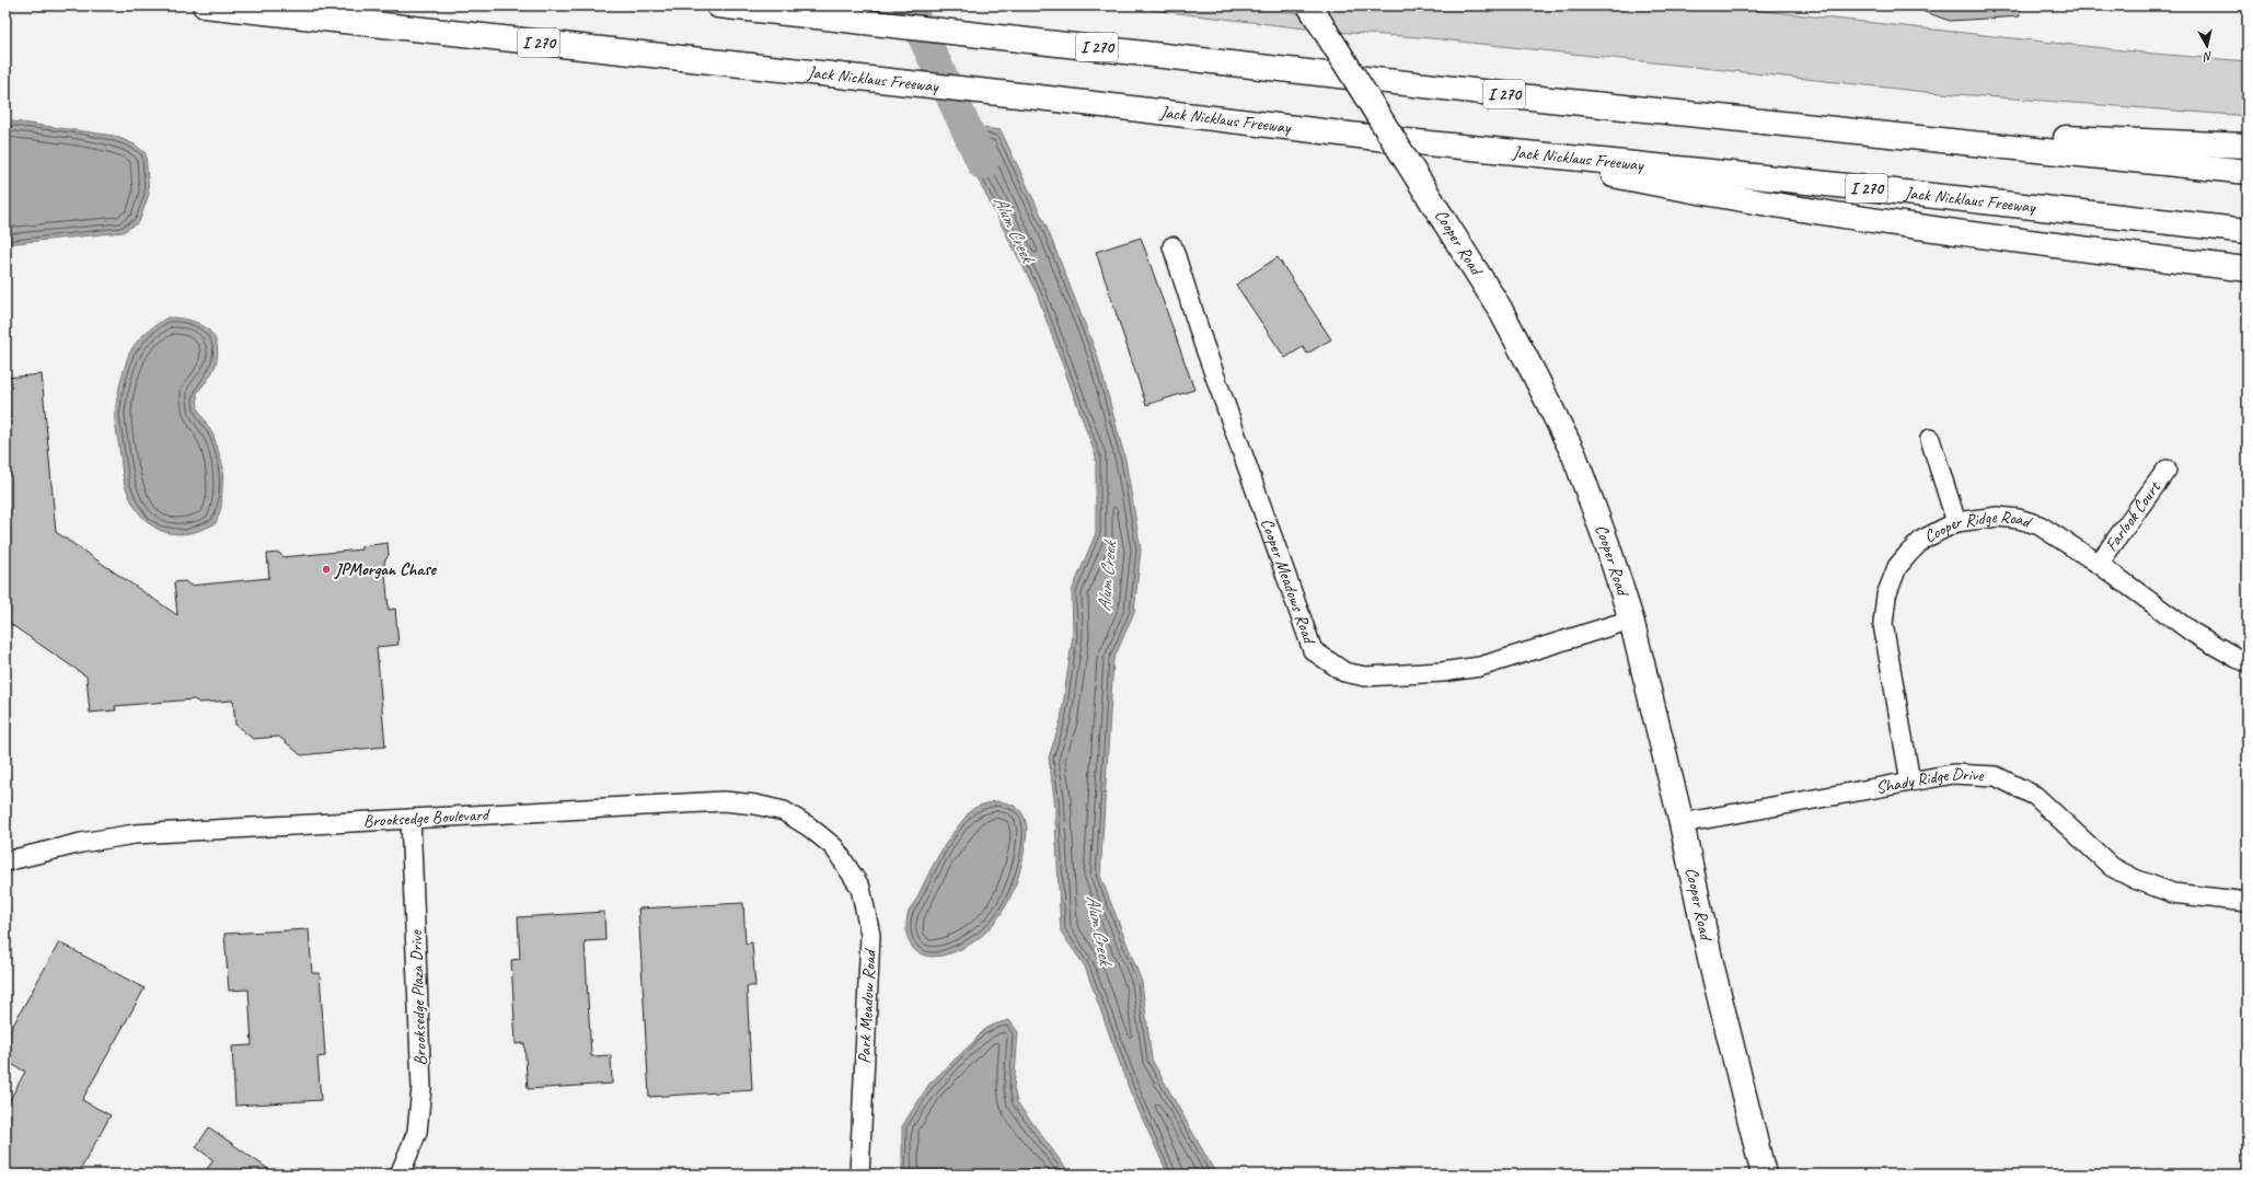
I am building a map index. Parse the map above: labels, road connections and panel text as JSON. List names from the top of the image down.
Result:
{
  "streets": {
    "main road": ["I 270", "Jack Nicklaus Freeway", "Cooper Road"],
    "street": [
      "Farlook Court",
      "Cooper Ridge Road",
      "Cooper Meadows Road",
      "Shady Ridge Drive",
      "Brooksedge Boulevard",
      "Brooksedge Plaza Drive",
      "Park Meadow Road"
    ]
  },
  "crossings": [
    ["Cooper Road", "Cooper Meadows Road"],
    ["Cooper Road", "Shady Ridge Drive"],
    ["Farlook Court", "Cooper Ridge Road"],
    ["Cooper Ridge Road", "Shady Ridge Drive"],
    ["Brooksedge Boulevard", "Brooksedge Plaza Drive"],
    ["Brooksedge Boulevard", "Park Meadow Road"]
  ],
  "water": ["Alum Creek"],
  "places": ["JPMorgan Chase"],
  "north": "bottom"
}
